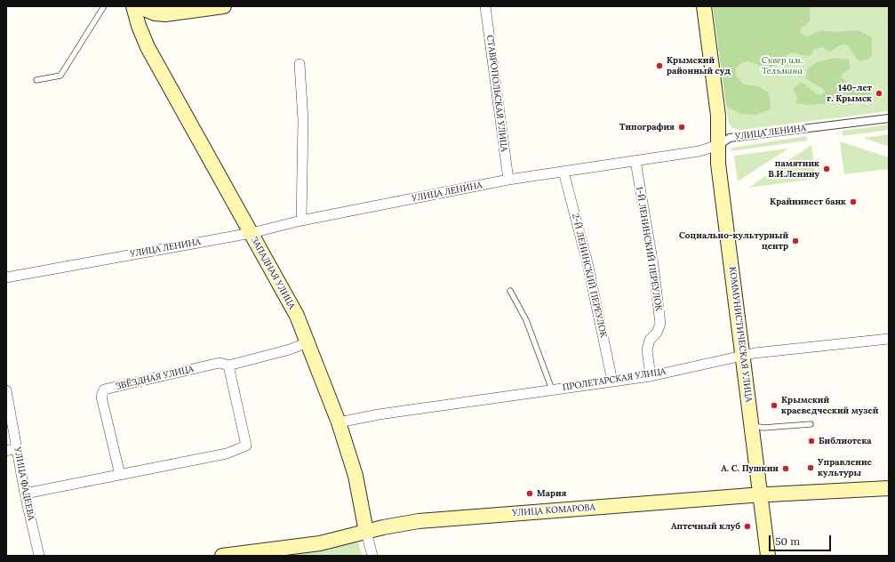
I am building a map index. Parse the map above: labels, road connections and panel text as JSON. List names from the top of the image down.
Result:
{
  "streets": {
    "main road": ["ЗАПАДНАЯ УЛИЦА", "КОММУНИСТИЧЕСКАЯ УЛИЦА", "УЛИЦА КОМАРОВА"],
    "street": [
      "СТАВРОПОЛЬСКАЯ УЛИЦА",
      "УЛИЦА ЛЕНИНА",
      "1-Й ЛЕНИНСКИЙ ПЕРЕУЛОК",
      "2-Й ЛЕНИНСКИЙ ПЕРЕУЛОК",
      "ЗВЁЗДНАЯ УЛИЦА",
      "ПРОЛЕТАРСКАЯ УЛИЦА",
      "УЛИЦА ФАДЕЕВА"
    ]
  },
  "crossings": [
    ["СТАВРОПОЛЬСКАЯ УЛИЦА", "УЛИЦА ЛЕНИНА"],
    ["УЛИЦА ЛЕНИНА", "1-Й ЛЕНИНСКИЙ ПЕРЕУЛОК"],
    ["УЛИЦА ЛЕНИНА", "ЗАПАДНАЯ УЛИЦА"],
    ["УЛИЦА ЛЕНИНА", "2-Й ЛЕНИНСКИЙ ПЕРЕУЛОК"],
    ["УЛИЦА ЛЕНИНА", "КОММУНИСТИЧЕСКАЯ УЛИЦА"],
    ["1-Й ЛЕНИНСКИЙ ПЕРЕУЛОК", "ПРОЛЕТАРСКАЯ УЛИЦА"],
    ["ЗАПАДНАЯ УЛИЦА", "ЗВЁЗДНАЯ УЛИЦА"],
    ["ЗАПАДНАЯ УЛИЦА", "ПРОЛЕТАРСКАЯ УЛИЦА"],
    ["ЗАПАДНАЯ УЛИЦА", "УЛИЦА КОМАРОВА"],
    ["2-Й ЛЕНИНСКИЙ ПЕРЕУЛОК", "ПРОЛЕТАРСКАЯ УЛИЦА"],
    ["КОММУНИСТИЧЕСКАЯ УЛИЦА", "ПРОЛЕТАРСКАЯ УЛИЦА"],
    ["КОММУНИСТИЧЕСКАЯ УЛИЦА", "УЛИЦА КОМАРОВА"]
  ],
  "parks": ["Сквер им. Тельмана"],
  "places": [
    "Крымский районный суд",
    "140-лет г. Крымск",
    "Типография",
    "памятник В.И.Ленину",
    "Крайинвест банк",
    "Социально-культурный центр",
    "Крымский краеведческий музей",
    "Библиотека",
    "Управление культуры",
    "А. С. Пушкин",
    "Мария",
    "Аптечный клуб"
  ],
  "scale_bar": "50 m"
}
